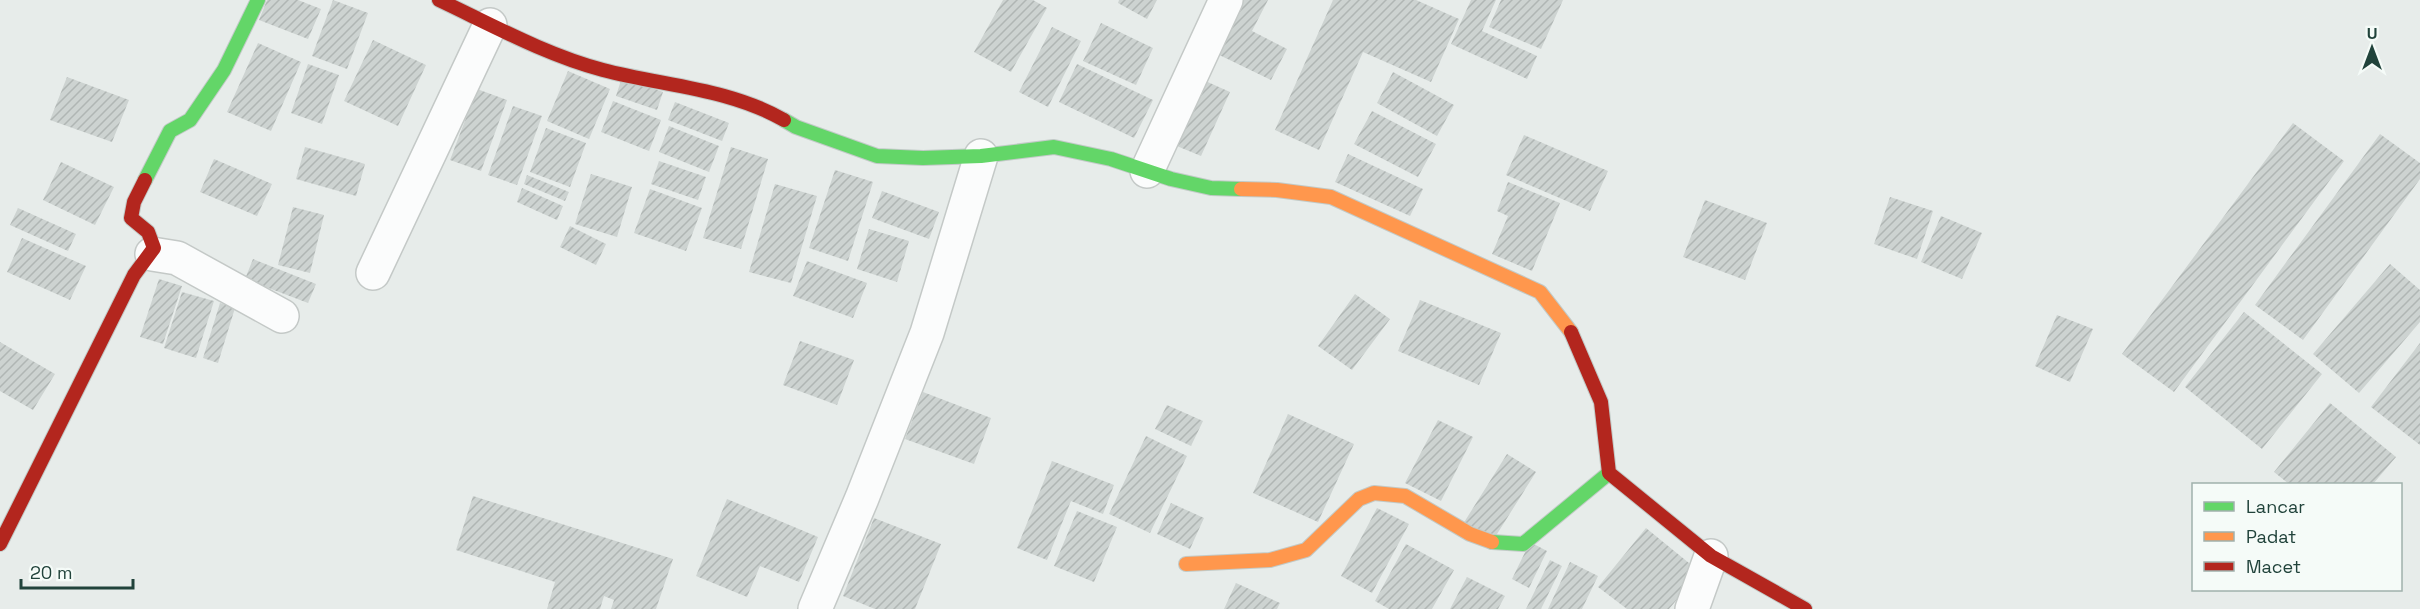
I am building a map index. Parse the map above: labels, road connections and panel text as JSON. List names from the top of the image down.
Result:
{
  "legend": ["Lancar", "Padat", "Macet"],
  "scale_bar": "20 m",
  "north": "top"
}
